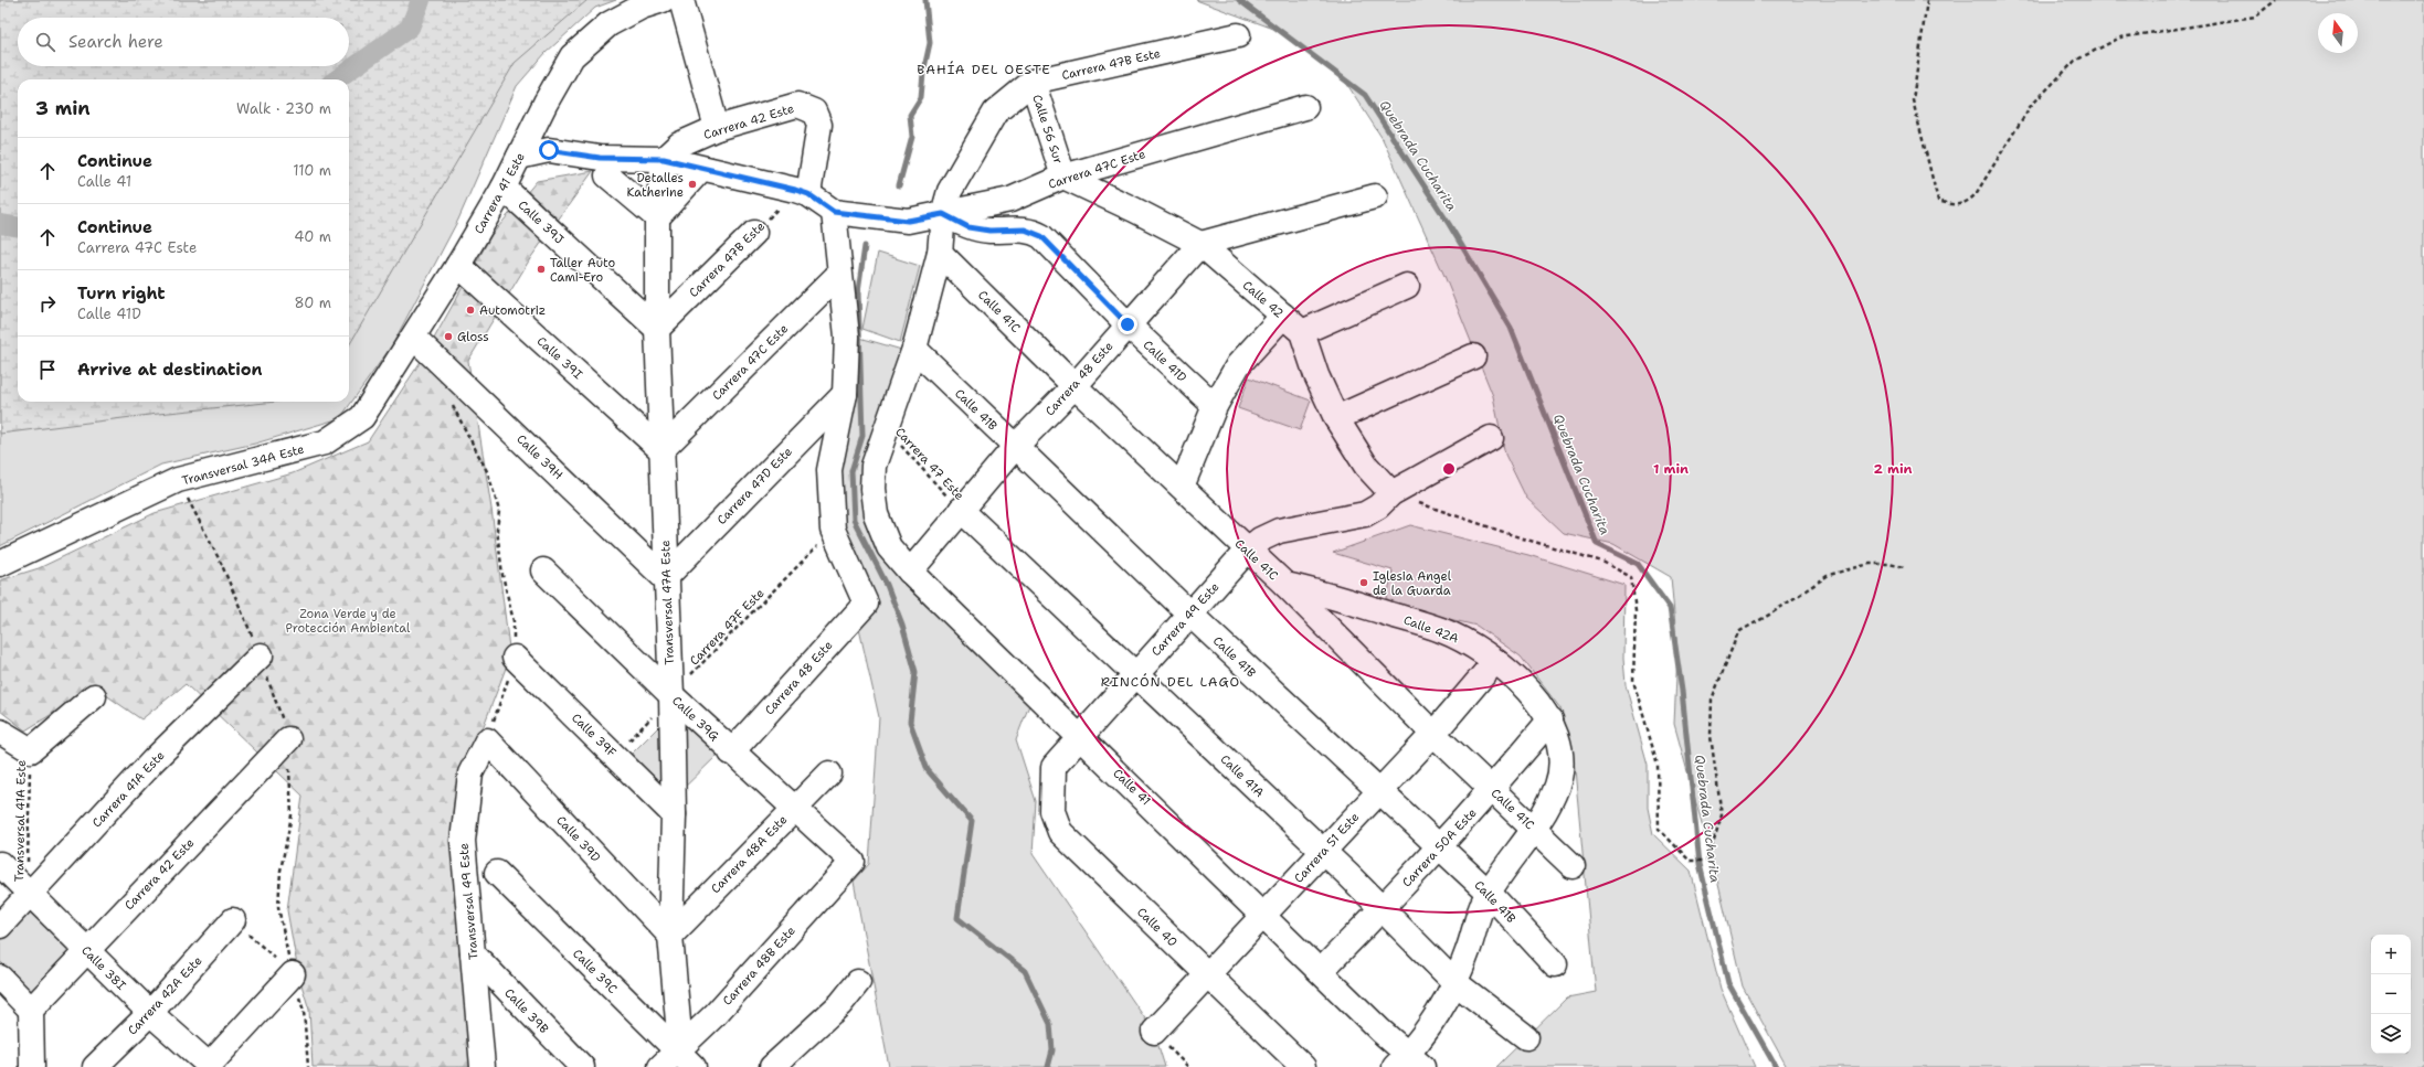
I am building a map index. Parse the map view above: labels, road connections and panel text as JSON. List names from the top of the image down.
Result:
{
  "streets": {
    "street": [
      "Carrera 47B Este",
      "Carrera 42 Este",
      "Calle 56 Sur",
      "Carrera 47C Este",
      "Carrera 41 Este",
      "Calle 39J",
      "Calle 42",
      "Calle 41C",
      "Calle 39I",
      "Calle 41D",
      "Carrera 48 Este",
      "Calle 41B",
      "Calle 39H",
      "Transversal 34A Este",
      "Carrera 47D Este",
      "Transversal 47A Este",
      "Carrera 49 Este",
      "Calle 42A",
      "Calle 39G",
      "Calle 39F",
      "Calle 41A",
      "Calle 41",
      "Carrera 41A Este",
      "Calle 39D",
      "Carrera 51 Este",
      "Carrera 50A Este",
      "Carrera 48A Este",
      "Transversal 49 Este",
      "Calle 40",
      "Carrera 48B Este",
      "Calle 38I",
      "Calle 39C",
      "Carrera 42A Este",
      "Calle 39B"
    ],
    "path": ["Carrera 47 Este", "Carrera 47F Este", "Transversal 41A Este"]
  },
  "crossings": [
    ["Carrera 47B Este", "Carrera 42 Este"],
    ["Carrera 47B Este", "Calle 56 Sur"],
    ["Carrera 47B Este", "Carrera 47C Este"],
    ["Carrera 47B Este", "Calle 39J"],
    ["Carrera 47B Este", "Calle 41D"],
    ["Carrera 47B Este", "Transversal 47A Este"],
    ["Carrera 42 Este", "Transversal 47A Este"],
    ["Carrera 42 Este", "Calle 38I"],
    ["Calle 56 Sur", "Carrera 47C Este"],
    ["Calle 56 Sur", "Calle 42"],
    ["Carrera 47C Este", "Calle 42"],
    ["Carrera 47C Este", "Calle 39I"],
    ["Carrera 47C Este", "Calle 41D"],
    ["Carrera 47C Este", "Transversal 47A Este"],
    ["Carrera 41 Este", "Calle 39J"],
    ["Carrera 41 Este", "Calle 39I"],
    ["Carrera 41 Este", "Calle 39H"],
    ["Carrera 41 Este", "Transversal 34A Este"],
    ["Calle 39J", "Transversal 47A Este"],
    ["Calle 42", "Carrera 48 Este"],
    ["Calle 42", "Carrera 49 Este"],
    ["Calle 41C", "Carrera 48 Este"],
    ["Calle 41C", "Carrera 49 Este"],
    ["Calle 41C", "Calle 42A"],
    ["Calle 41C", "Carrera 51 Este"],
    ["Calle 41C", "Carrera 50A Este"],
    ["Calle 39I", "Transversal 47A Este"],
    ["Calle 41D", "Carrera 48 Este"],
    ["Carrera 48 Este", "Calle 41B"],
    ["Carrera 48 Este", "Carrera 47 Este"],
    ["Carrera 48 Este", "Carrera 47F Este"],
    ["Carrera 48 Este", "Calle 39G"],
    ["Carrera 48 Este", "Calle 41A"],
    ["Carrera 48 Este", "Calle 41"],
    ["Calle 41B", "Carrera 49 Este"],
    ["Calle 41B", "Calle 42A"],
    ["Calle 41B", "Carrera 51 Este"],
    ["Calle 41B", "Carrera 50A Este"],
    ["Calle 39H", "Carrera 47D Este"],
    ["Calle 39H", "Transversal 47A Este"],
    ["Carrera 47 Este", "Calle 41A"],
    ["Carrera 47 Este", "Calle 41"],
    ["Carrera 47D Este", "Transversal 47A Este"],
    ["Transversal 47A Este", "Carrera 47F Este"],
    ["Transversal 47A Este", "Calle 39G"],
    ["Transversal 47A Este", "Calle 39F"],
    ["Transversal 47A Este", "Calle 39D"],
    ["Transversal 47A Este", "Carrera 48A Este"],
    ["Transversal 47A Este", "Carrera 48B Este"],
    ["Transversal 47A Este", "Calle 39C"],
    ["Carrera 49 Este", "Calle 41A"],
    ["Carrera 49 Este", "Calle 41"],
    ["Carrera 49 Este", "Calle 40"],
    ["Carrera 47F Este", "Calle 39G"],
    ["Carrera 47F Este", "Calle 39F"],
    ["Calle 42A", "Calle 41A"],
    ["Calle 42A", "Calle 41"],
    ["Calle 42A", "Carrera 51 Este"],
    ["Calle 42A", "Carrera 50A Este"],
    ["Calle 39G", "Carrera 48A Este"],
    ["Calle 39G", "Carrera 48B Este"],
    ["Calle 41A", "Carrera 51 Este"],
    ["Calle 41A", "Carrera 50A Este"],
    ["Calle 41", "Carrera 51 Este"],
    ["Calle 41", "Carrera 50A Este"],
    ["Carrera 41A Este", "Transversal 41A Este"],
    ["Carrera 41A Este", "Calle 38I"],
    ["Transversal 41A Este", "Calle 38I"],
    ["Calle 39D", "Carrera 48A Este"],
    ["Calle 39D", "Transversal 49 Este"],
    ["Carrera 51 Este", "Calle 40"],
    ["Transversal 49 Este", "Calle 39B"],
    ["Carrera 48B Este", "Calle 39C"],
    ["Calle 38I", "Carrera 42A Este"]
  ],
  "districts": ["BAHÍA DEL OESTE", "RINCÓN DEL LAGO"],
  "water": ["Quebrada Cucharita"],
  "parks": ["Zona Verde y de Protección Ambiental"],
  "places": [
    "Detalles Katherine",
    "Taller Auto Cami-Ero",
    "Automotriz",
    "Gloss",
    "Iglesia Angel de la Guarda"
  ],
  "north": "top",
  "page": {
    "search": "Search here",
    "heading": ["3 min", "Walk · 230 m"],
    "list": [
      ["Continue", "Calle 41", "110 m"],
      ["Continue", "Carrera 47C Este", "40 m"],
      ["Turn right", "Calle 41D", "80 m"],
      "Arrive at destination"
    ],
    "map_buttons": ["+", "−"]
  },
  "rings": ["1 min", "2 min"]
}
